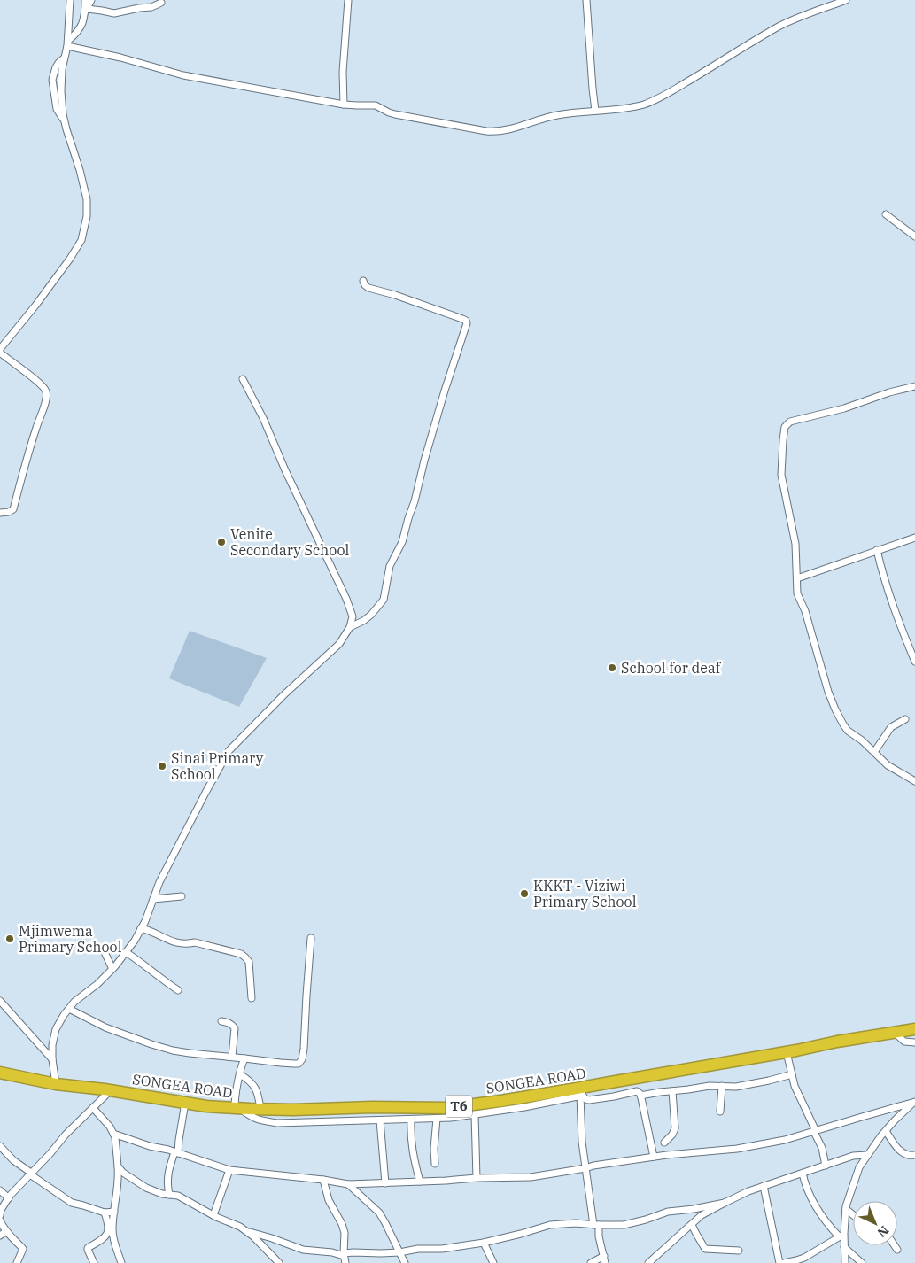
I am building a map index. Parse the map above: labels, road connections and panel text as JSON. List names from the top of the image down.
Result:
{
  "streets": {
    "highway": ["SONGEA ROAD", "T6"]
  },
  "places": [
    "Venite Secondary School",
    "School for deaf",
    "Sinai Primary School",
    "KKKT - Viziwi Primary School",
    "Mjimwema Primary School"
  ],
  "north": "bottom right"
}
